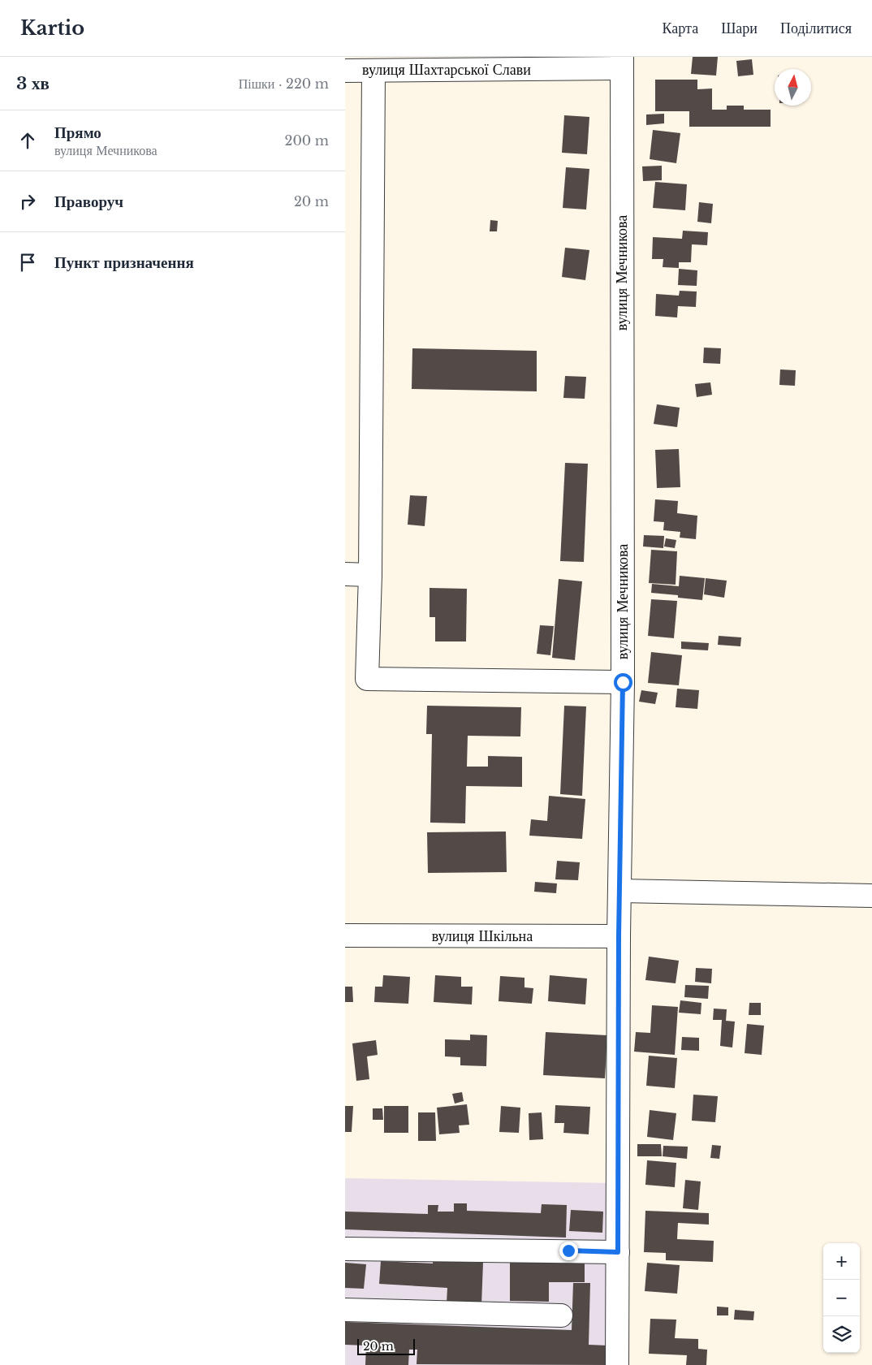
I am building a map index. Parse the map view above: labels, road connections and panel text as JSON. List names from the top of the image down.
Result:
{
  "streets": {
    "street": ["вулиця Шахтарської Слави", "вулиця Мечникова", "вулиця Шкільна"]
  },
  "crossings": [
    ["вулиця Шахтарської Слави", "вулиця Мечникова"],
    ["вулиця Мечникова", "вулиця Шкільна"]
  ],
  "scale_bar": "20 m",
  "north": "top",
  "page": {
    "header": "Kartio",
    "nav": ["Карта", "Шари", "Поділитися"],
    "heading": ["3 хв", "Пішки · 220 m"],
    "list": [
      ["Прямо", "вулиця Мечникова", "200 m"],
      ["Праворуч", "20 m"],
      "Пункт призначення"
    ],
    "map_buttons": ["+", "−"],
    "scale": "20 m"
  }
}
